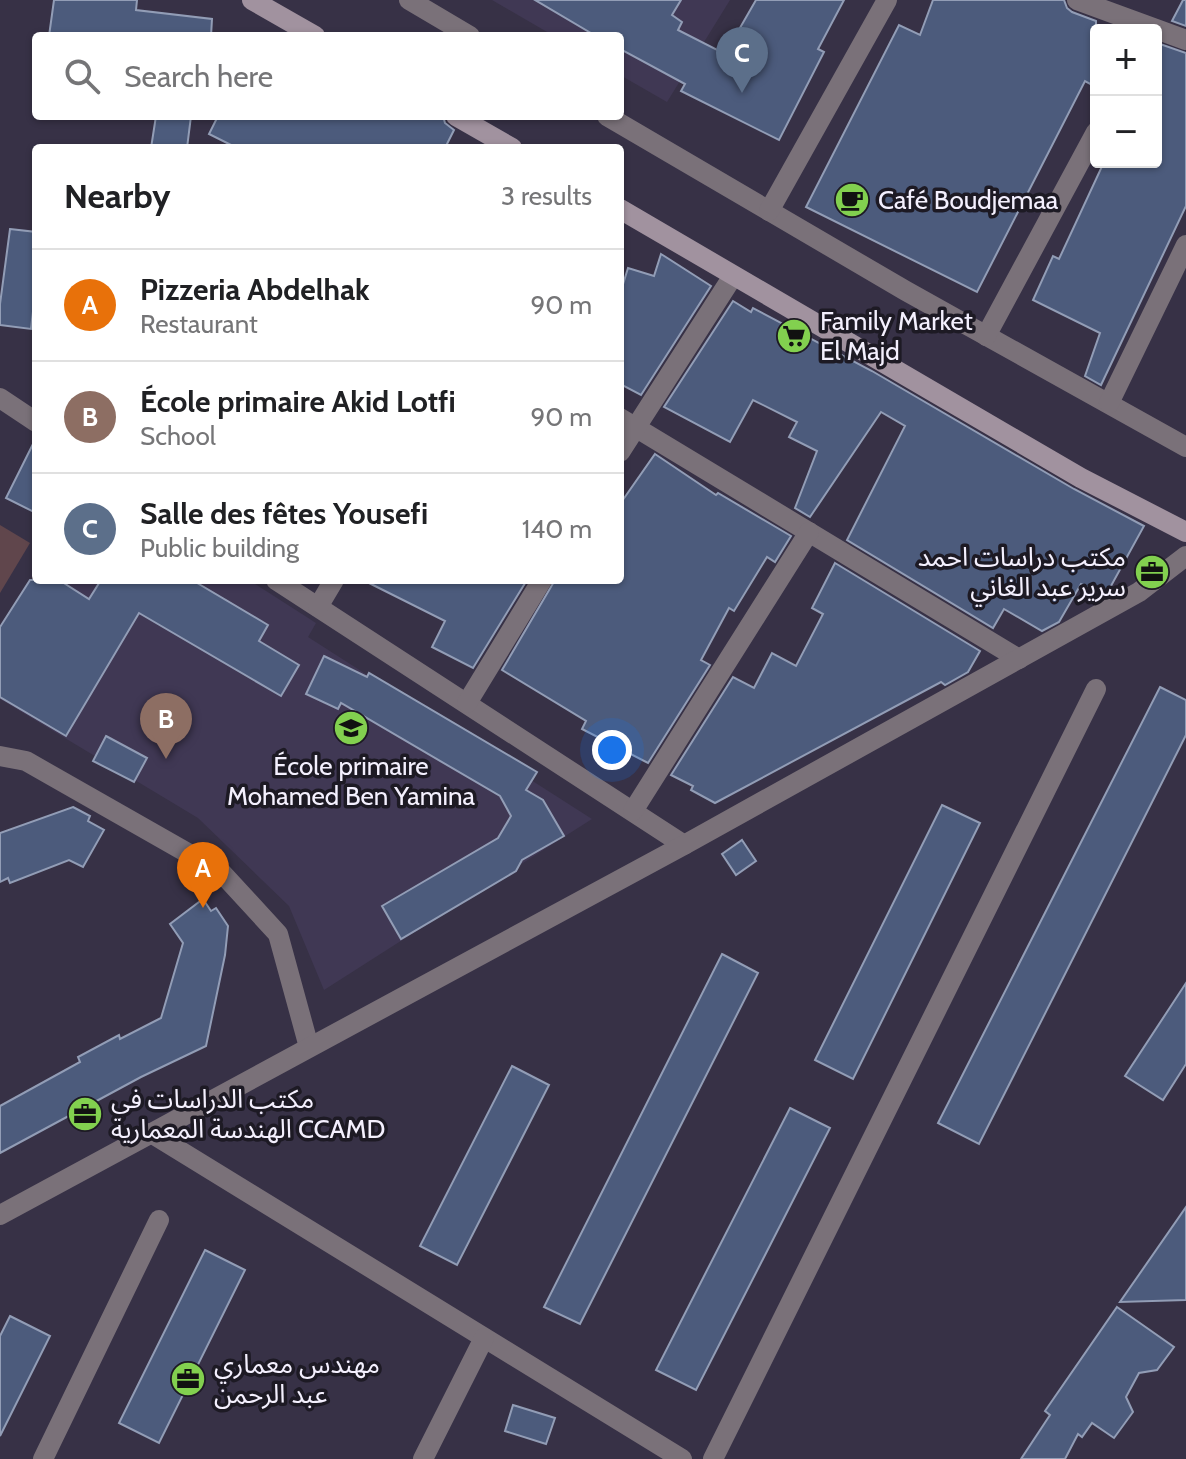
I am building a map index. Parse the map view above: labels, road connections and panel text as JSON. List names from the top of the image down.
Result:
{
  "places": {
    "cafe": ["Café Boudjemaa"],
    "supermarket": ["Family Market El Majd"],
    "office": ["مكتب دراسات احمد سرير عبد الغاني", "مكتب الدراسات في الهندسة المعمارية CCAMD", "مهندس معماري عبد الرحمن"],
    "school or university": ["École primaire Mohamed Ben Yamina"]
  },
  "page": {
    "map_buttons": ["+", "−"],
    "pins": ["C", "B", "A"],
    "search": "Search here",
    "heading": ["Nearby", "3 results"],
    "list": [
      {
        "mark": "A",
        "name": "Pizzeria Abdelhak",
        "note": "Restaurant",
        "value": "90 m"
      },
      {
        "mark": "B",
        "name": "École primaire Akid Lotfi",
        "note": "School",
        "value": "90 m"
      },
      {
        "mark": "C",
        "name": "Salle des fêtes Yousefi",
        "note": "Public building",
        "value": "140 m"
      }
    ]
  }
}
